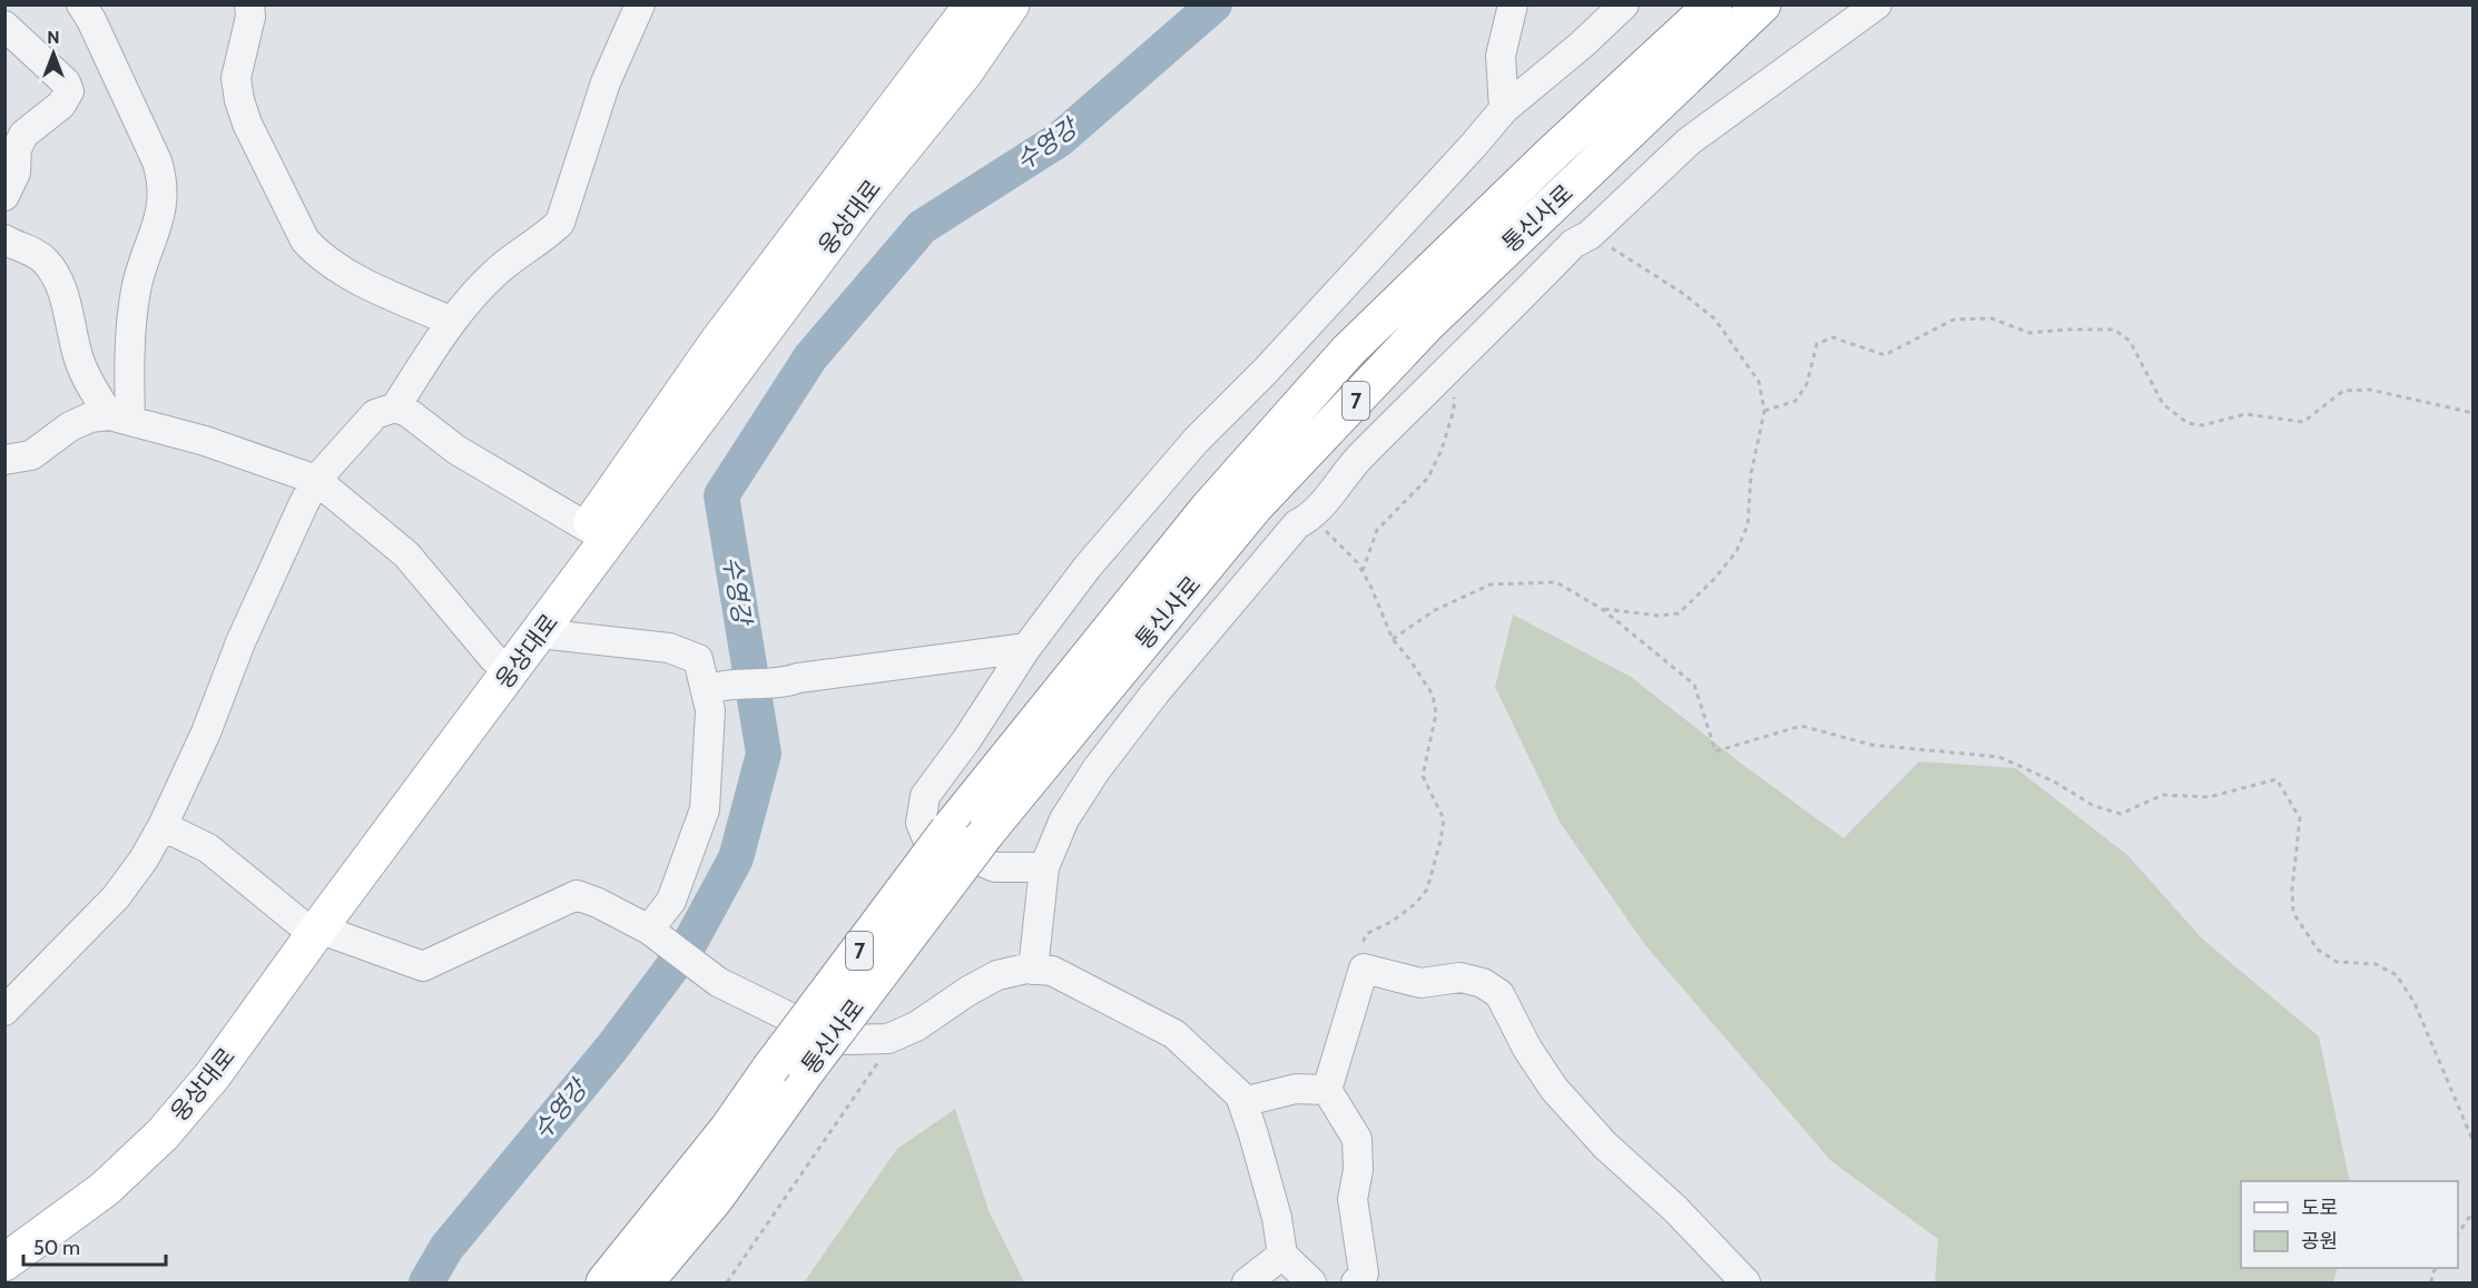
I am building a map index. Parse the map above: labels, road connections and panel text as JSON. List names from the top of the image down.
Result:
{
  "streets": {
    "main road": ["웅상대로", "통신사로", "7"]
  },
  "water": ["수영강"],
  "legend": ["도로", "공원"],
  "scale_bar": "50 m",
  "north": "top"
}
